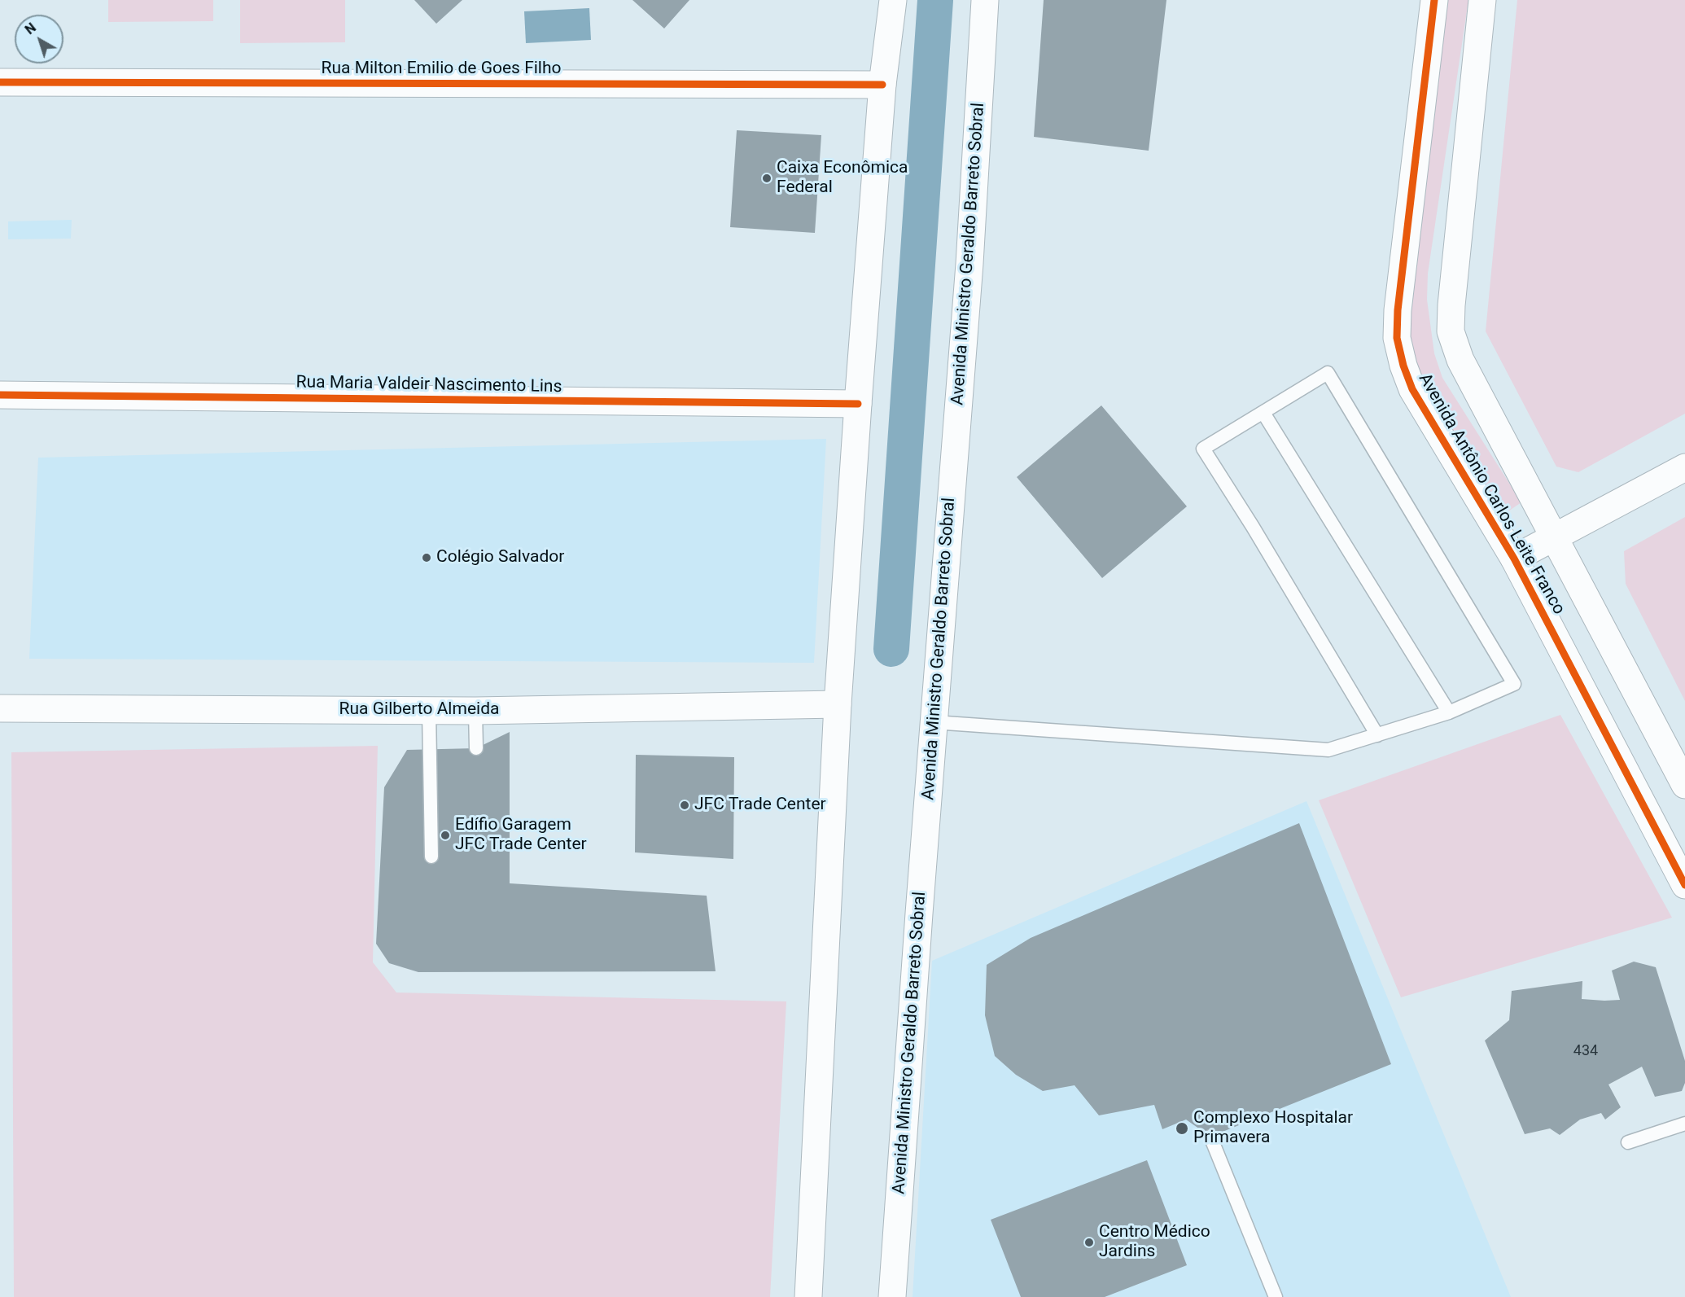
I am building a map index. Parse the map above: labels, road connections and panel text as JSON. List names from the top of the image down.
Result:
{
  "streets": {
    "street": [
      "Rua Milton Emilio de Goes Filho",
      "Avenida Ministro Geraldo Barreto Sobral",
      "Rua Maria Valdeir Nascimento Lins",
      "Avenida Antônio Carlos Leite Franco",
      "Rua Gilberto Almeida"
    ]
  },
  "places": [
    "Caixa Econômica Federal",
    "Colégio Salvador",
    "JFC Trade Center",
    "Edífio Garagem JFC Trade Center",
    "Complexo Hospitalar Primavera",
    "Centro Médico Jardins"
  ],
  "house_numbers": ["434"],
  "north": "top left"
}
